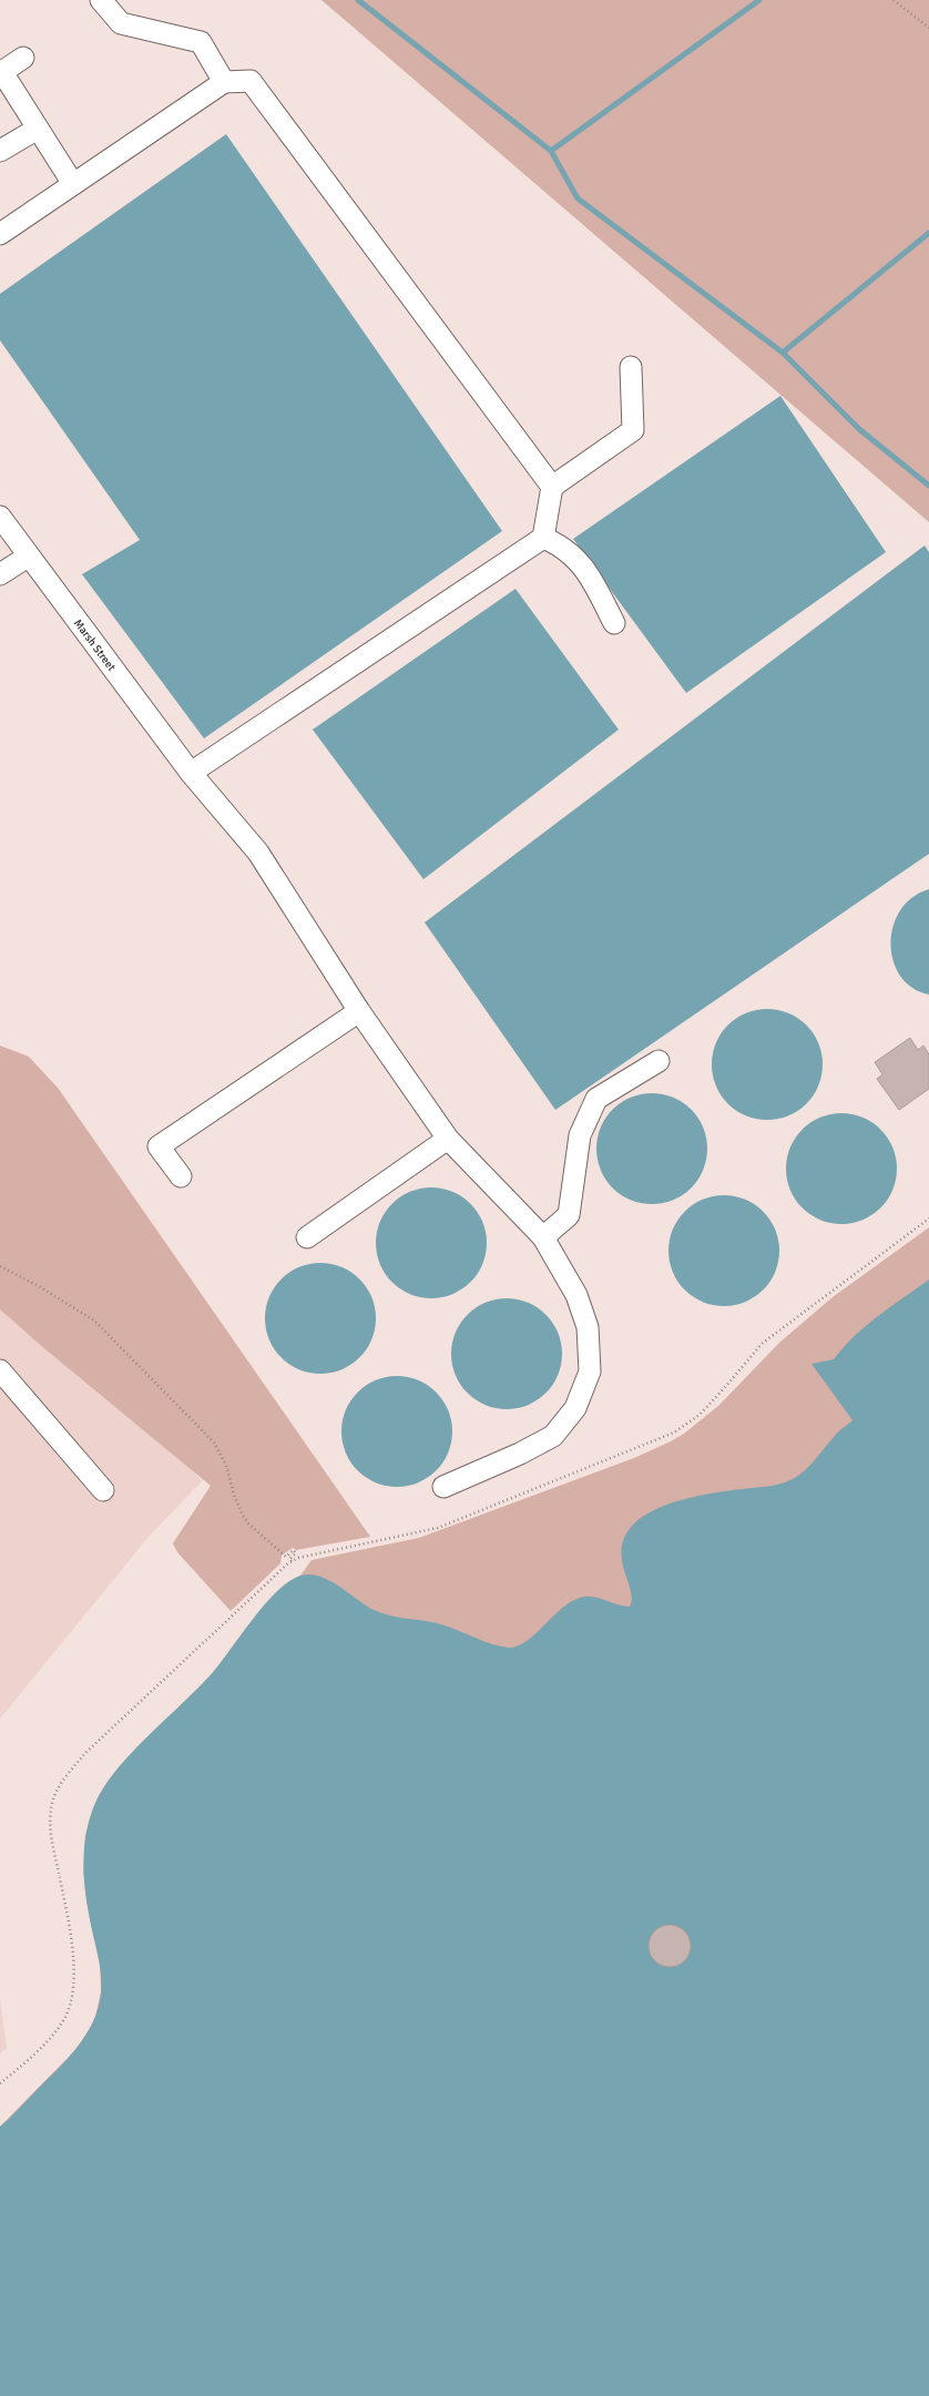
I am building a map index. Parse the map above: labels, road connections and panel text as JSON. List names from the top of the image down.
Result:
{
  "streets": {
    "lane": ["Marsh Street"]
  }
}
